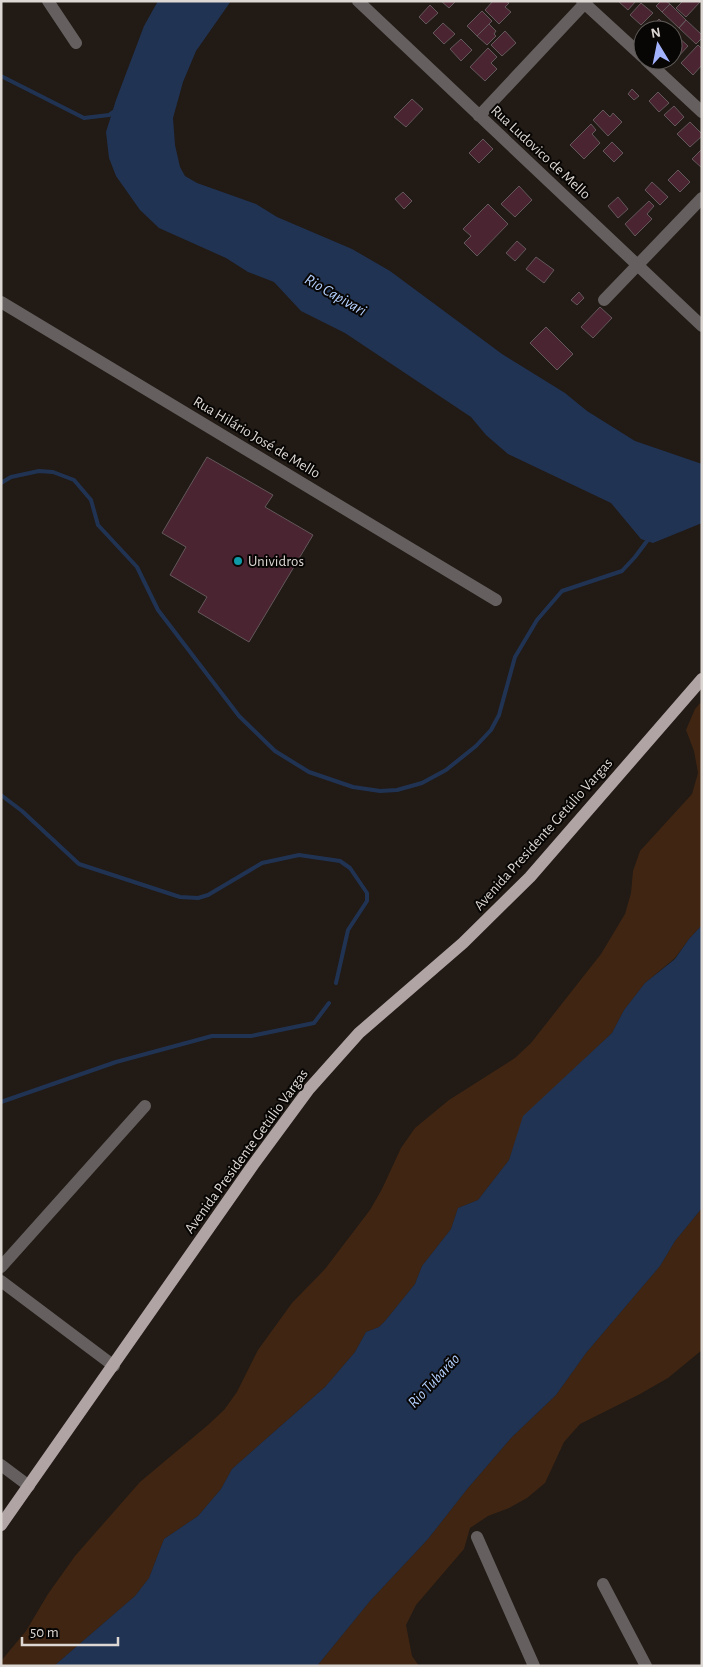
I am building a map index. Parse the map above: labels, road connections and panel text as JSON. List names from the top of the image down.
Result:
{
  "streets": {
    "main road": ["Avenida Presidente Getúlio Vargas"],
    "street": ["Rua Ludovico de Mello", "Rua Hilário José de Mello"]
  },
  "water": ["Rio Capivari", "Rio Tubarão"],
  "places": ["Unividros"],
  "scale_bar": "50 m",
  "north": "top"
}
